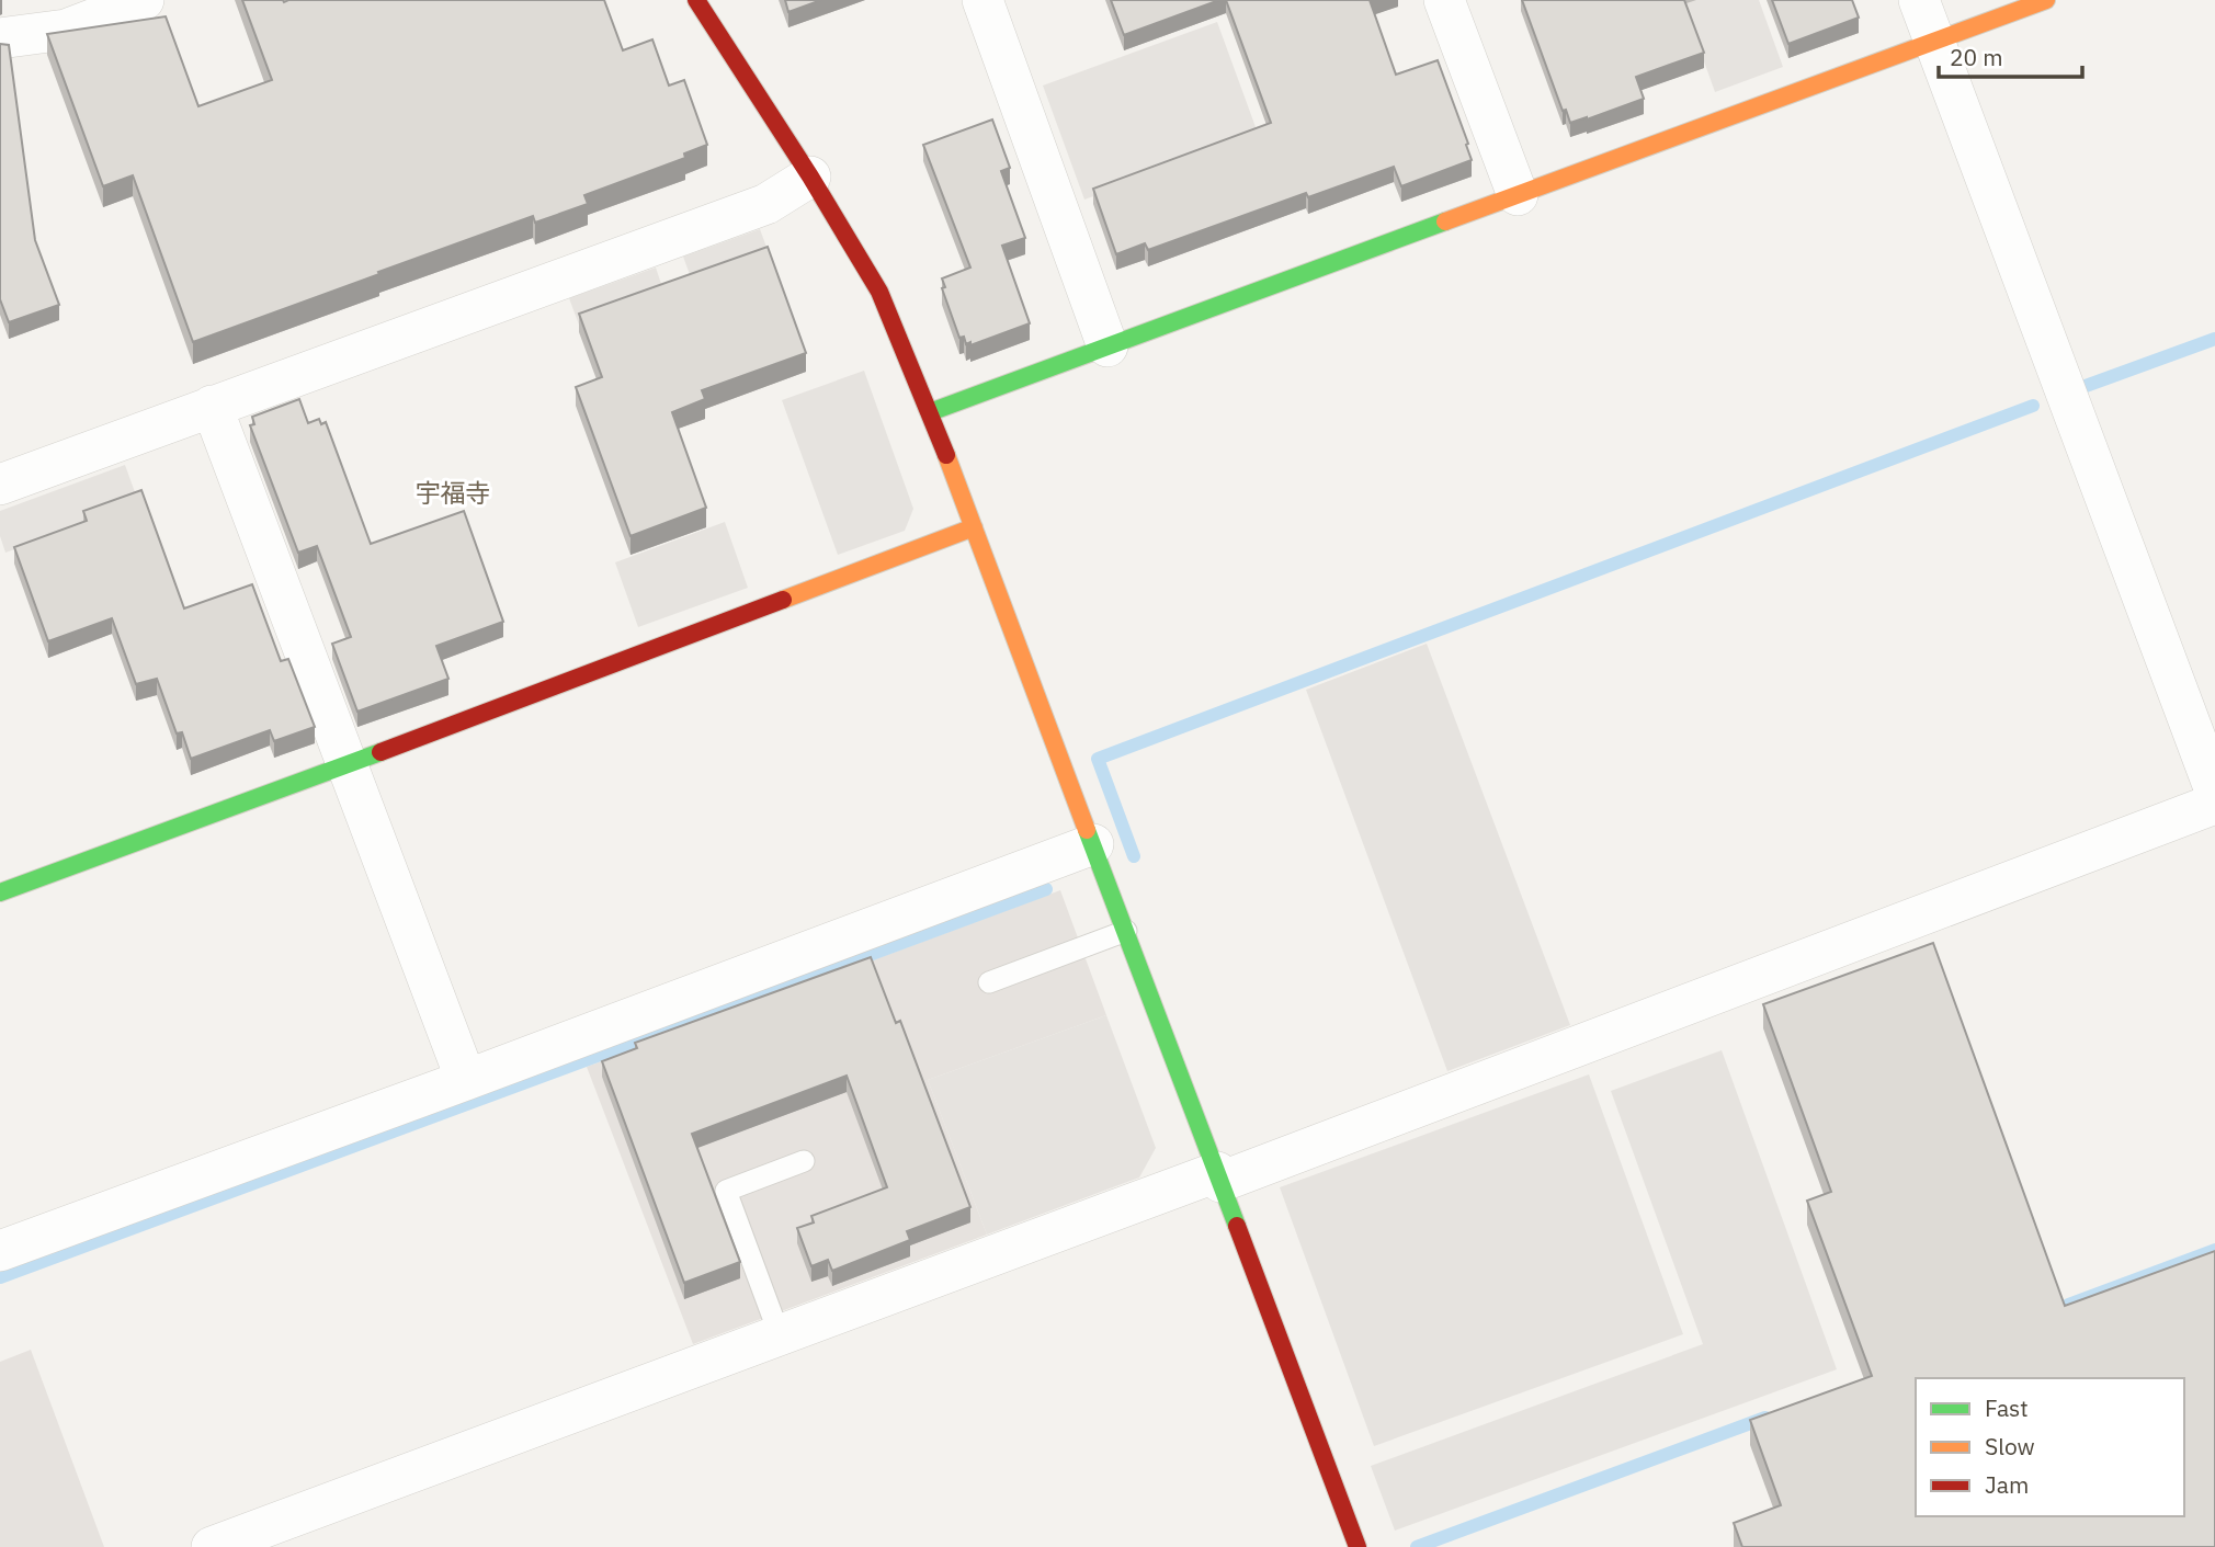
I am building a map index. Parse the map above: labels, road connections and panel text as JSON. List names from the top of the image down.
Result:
{
  "districts": ["宇福寺"],
  "legend": ["Fast", "Slow", "Jam"],
  "scale_bar": "20 m"
}
